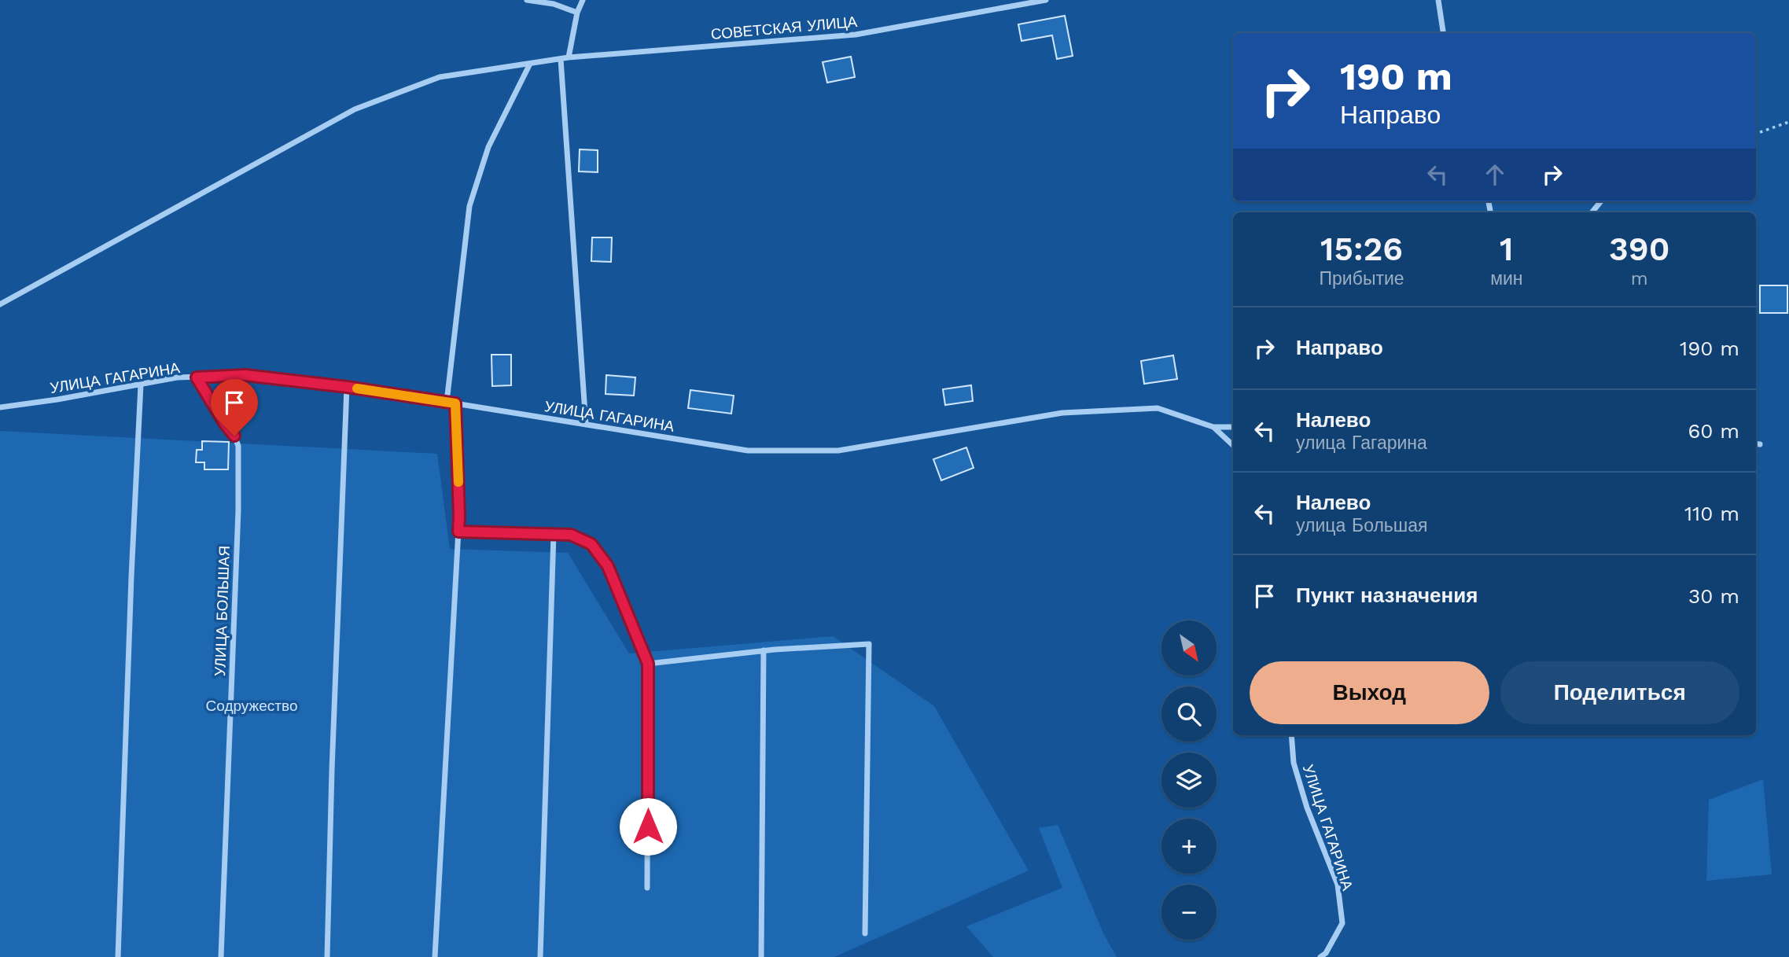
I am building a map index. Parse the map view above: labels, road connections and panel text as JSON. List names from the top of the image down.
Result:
{
  "streets": {
    "street": ["СОВЕТСКАЯ УЛИЦА", "УЛИЦА ГАГАРИНА", "УЛИЦА БОЛЬШАЯ"]
  },
  "crossings": [
    ["УЛИЦА ГАГАРИНА", "УЛИЦА БОЛЬШАЯ"]
  ],
  "parks": ["Содружество"],
  "north": "bottom right",
  "page": {
    "turn": ["190 m", "Направо"],
    "eta": [
      "15:26",
      "Прибытие",
      "1",
      "мин",
      "390",
      "m"
    ],
    "list": [
      {
        "name": "Направо",
        "value": "190 m"
      },
      {
        "name": "Налево",
        "note": "улица Гагарина",
        "value": "60 m"
      },
      {
        "name": "Налево",
        "note": "улица Большая",
        "value": "110 m"
      },
      {
        "name": "Пункт назначения",
        "value": "30 m"
      }
    ],
    "map_buttons": ["+", "−"],
    "buttons": ["Выход", "Поделиться"]
  }
}
